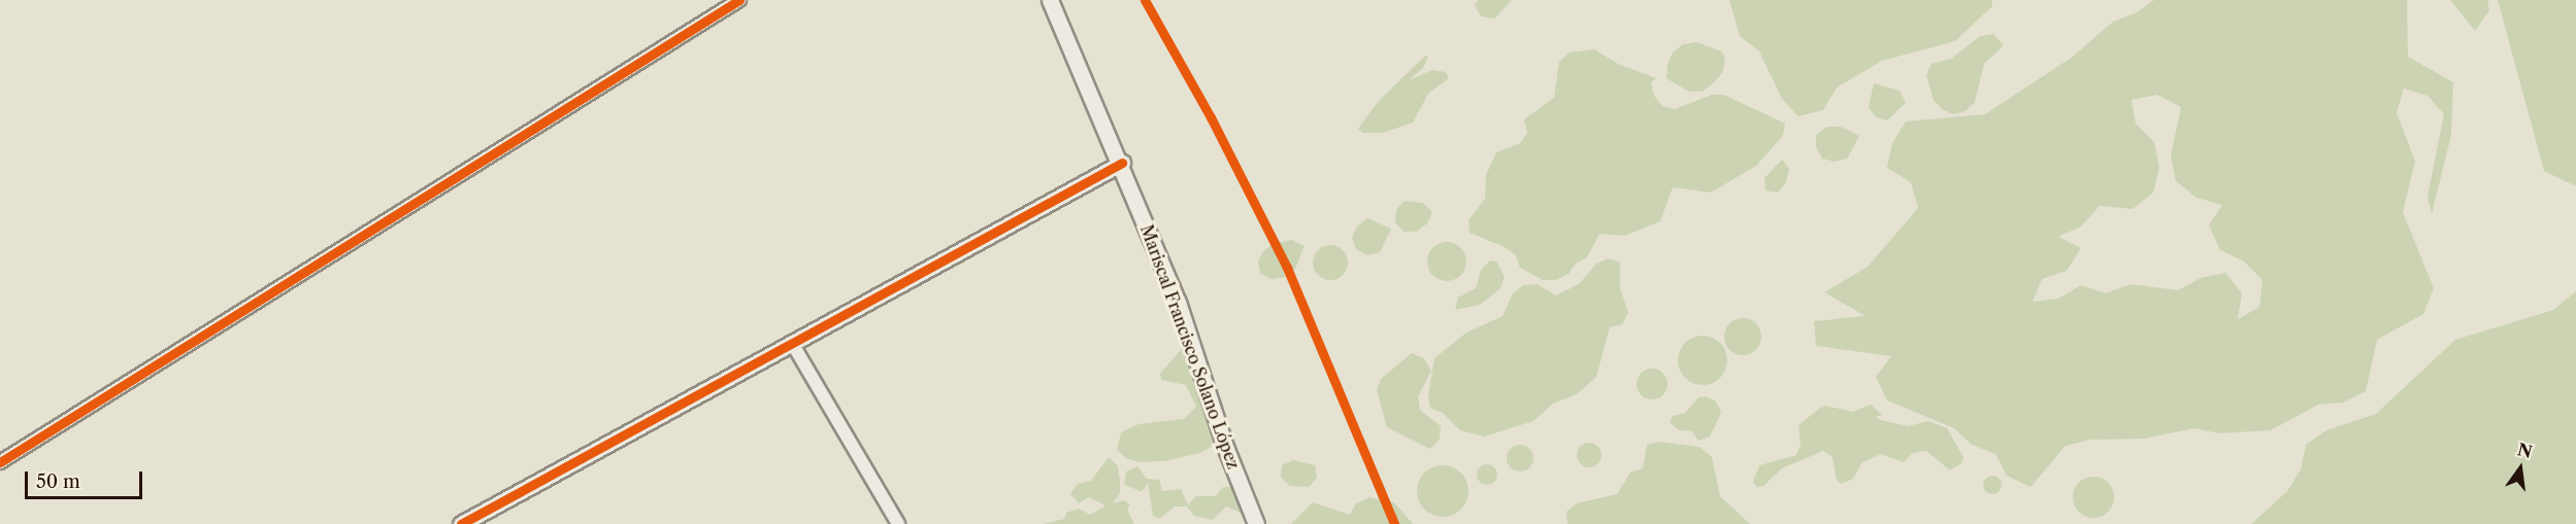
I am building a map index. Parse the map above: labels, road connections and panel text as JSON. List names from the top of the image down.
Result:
{
  "streets": {
    "street": ["Mariscal Francisco Solano López"]
  },
  "scale_bar": "50 m",
  "north": "top"
}
